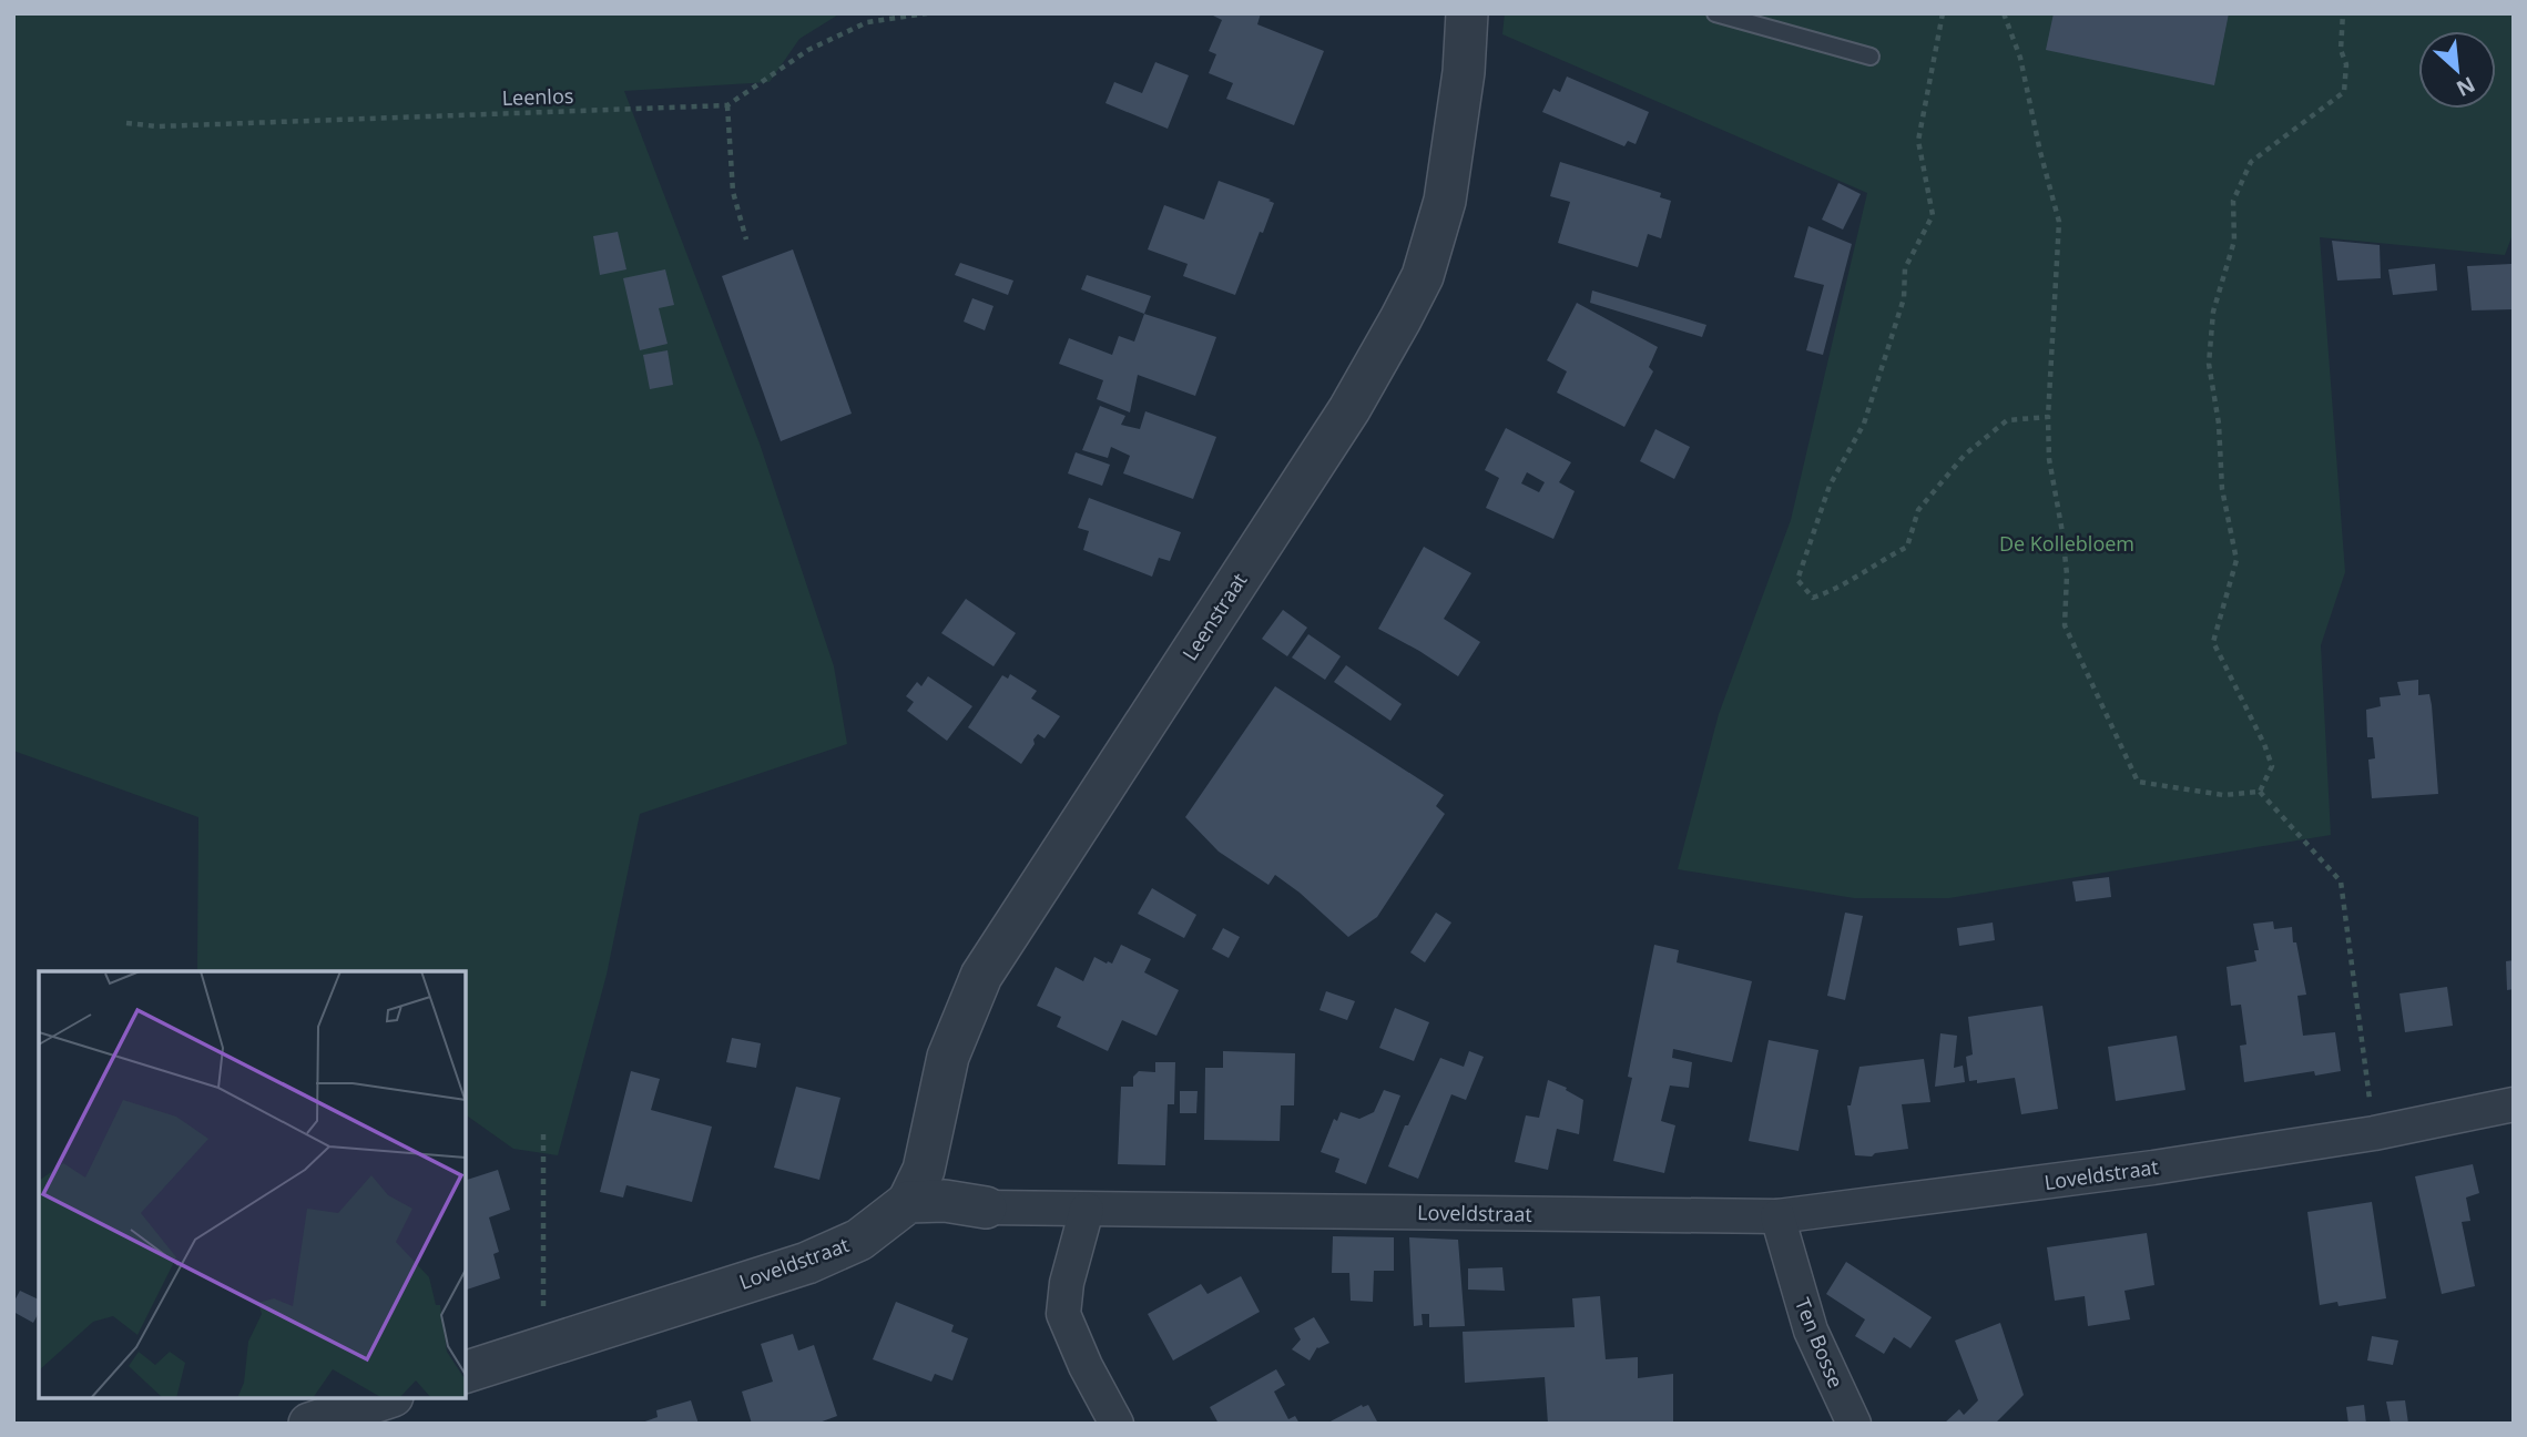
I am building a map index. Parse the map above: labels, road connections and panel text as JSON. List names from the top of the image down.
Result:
{
  "streets": {
    "street": ["Leenstraat", "Loveldstraat", "Ten Bosse"],
    "path": ["Leenlos"]
  },
  "crossings": [
    ["Leenstraat", "Loveldstraat"],
    ["Loveldstraat", "Ten Bosse"]
  ],
  "parks": ["De Kollebloem"],
  "north": "bottom right"
}
